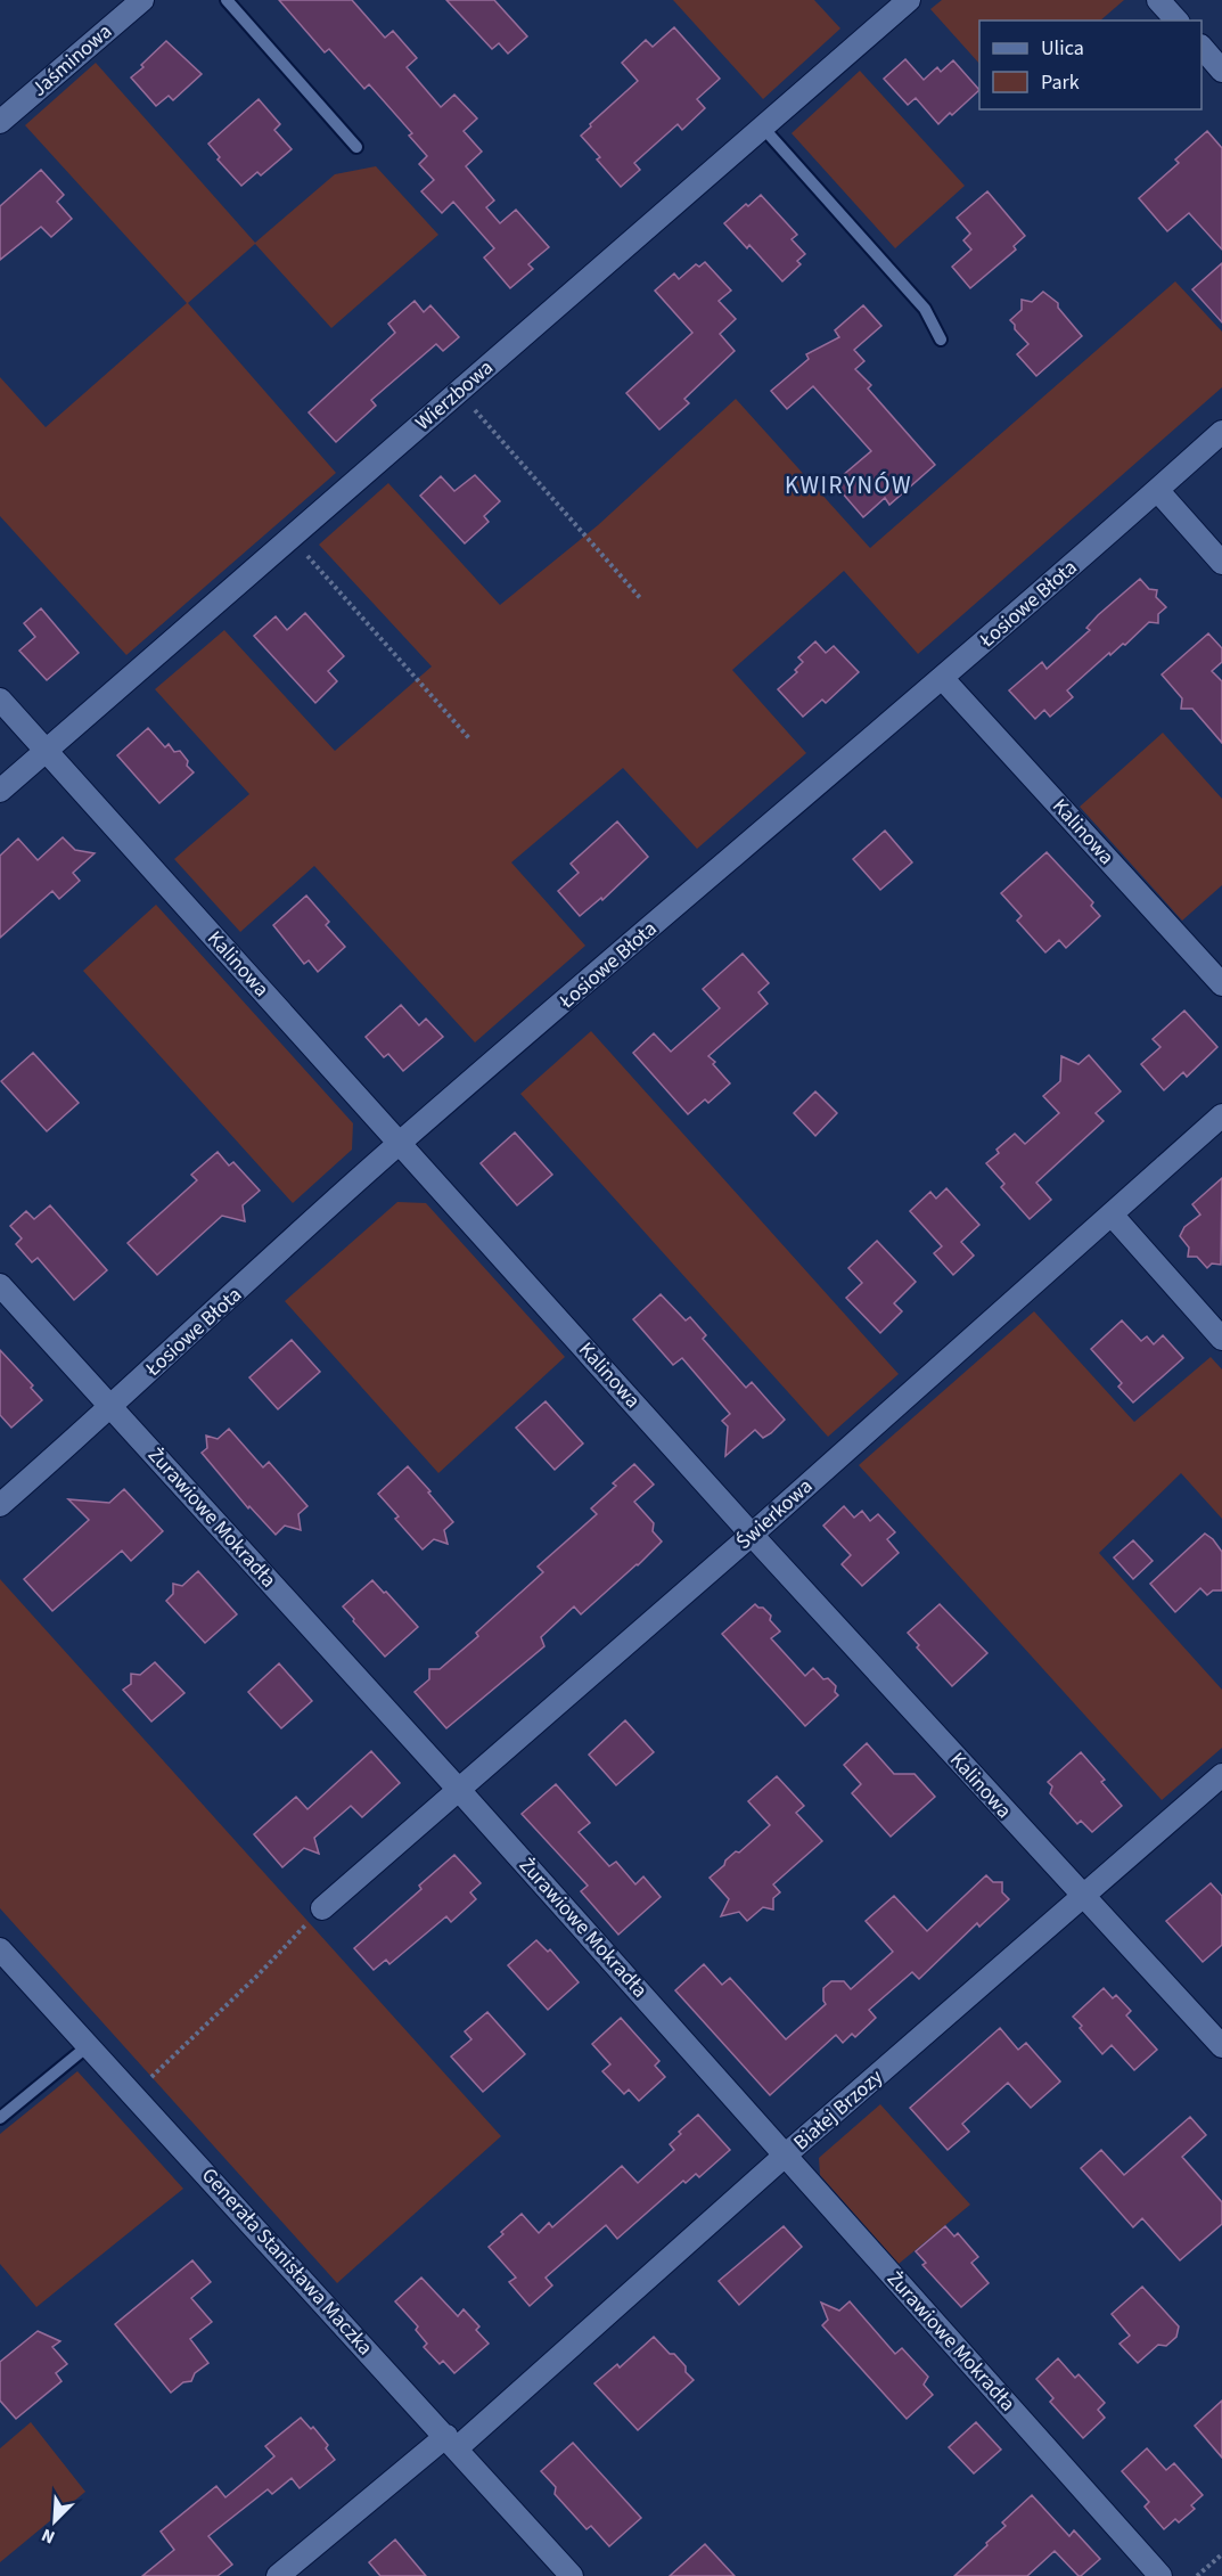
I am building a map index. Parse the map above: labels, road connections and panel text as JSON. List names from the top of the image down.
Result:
{
  "streets": {
    "street": [
      "Jaśminowa",
      "Wierzbowa",
      "Łosiowe Błota",
      "Kalinowa",
      "Świerkowa",
      "Żurawiowe Mokradła",
      "Białej Brzozy",
      "Generała Stanisława Maczka"
    ]
  },
  "crossings": [
    ["Wierzbowa", "Kalinowa"],
    ["Łosiowe Błota", "Kalinowa"],
    ["Łosiowe Błota", "Żurawiowe Mokradła"],
    ["Kalinowa", "Świerkowa"],
    ["Kalinowa", "Białej Brzozy"],
    ["Świerkowa", "Żurawiowe Mokradła"],
    ["Żurawiowe Mokradła", "Białej Brzozy"],
    ["Białej Brzozy", "Generała Stanisława Maczka"]
  ],
  "districts": ["KWIRYNÓW"],
  "legend": ["Ulica", "Park"],
  "north": "bottom left"
}
